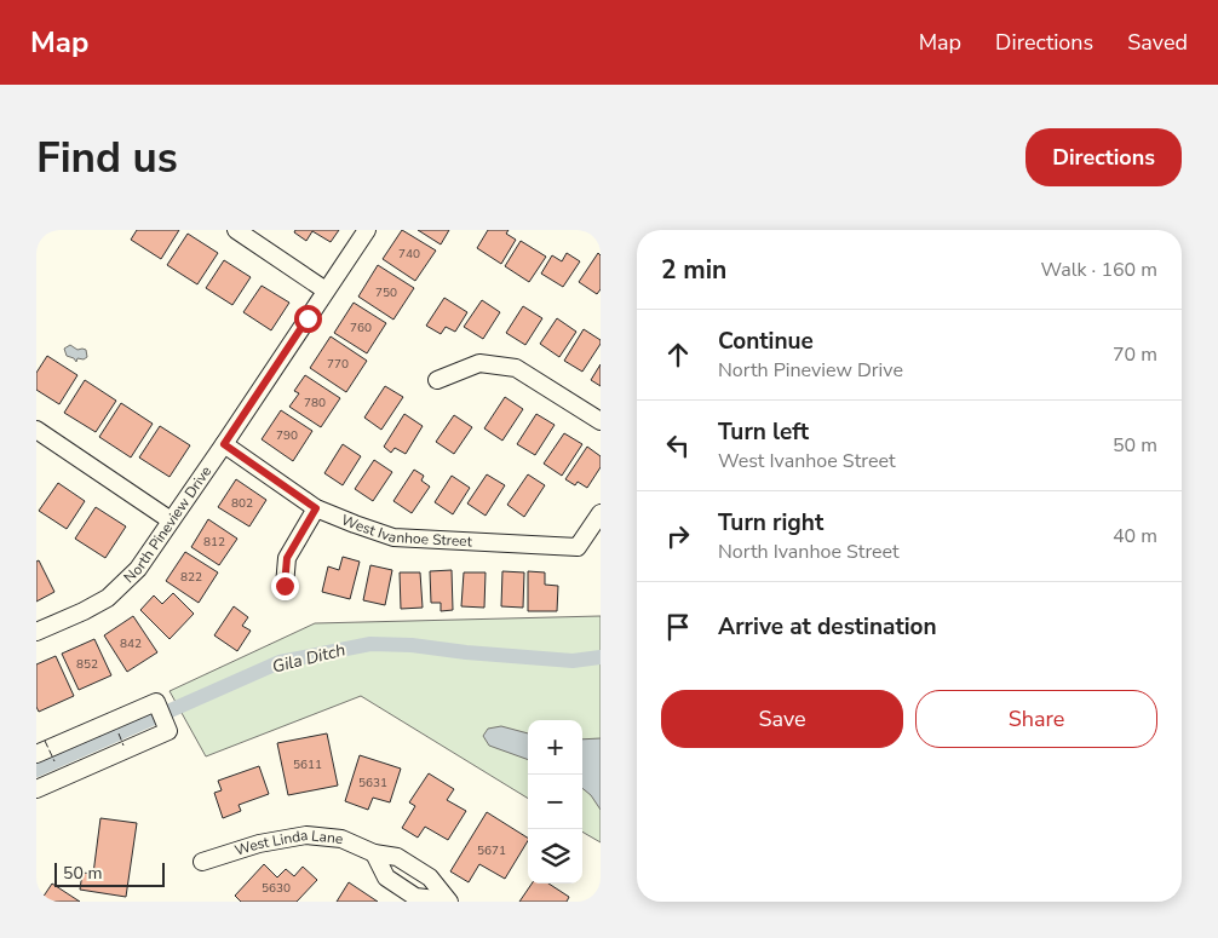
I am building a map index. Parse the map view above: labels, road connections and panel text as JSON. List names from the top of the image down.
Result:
{
  "streets": {
    "street": ["North Pineview Drive", "West Ivanhoe Street", "West Linda Lane"]
  },
  "crossings": [
    ["North Pineview Drive", "West Ivanhoe Street"]
  ],
  "water": ["Gila Ditch"],
  "house_numbers": [
    "740",
    "750",
    "760",
    "770",
    "780",
    "790",
    "802",
    "812",
    "822",
    "842",
    "852",
    "5611",
    "5631",
    "5671",
    "5630"
  ],
  "scale_bar": "50 m",
  "page": {
    "header": "Map",
    "nav": ["Map", "Directions", "Saved"],
    "buttons": [
      "Directions",
      ["Save", "Share"]
    ],
    "title": "Find us",
    "heading": ["2 min", "Walk · 160 m"],
    "list": [
      ["Continue", "North Pineview Drive", "70 m"],
      ["Turn left", "West Ivanhoe Street", "50 m"],
      ["Turn right", "North Ivanhoe Street", "40 m"],
      "Arrive at destination"
    ],
    "map_buttons": ["+", "−"],
    "scale": "50 m"
  }
}
